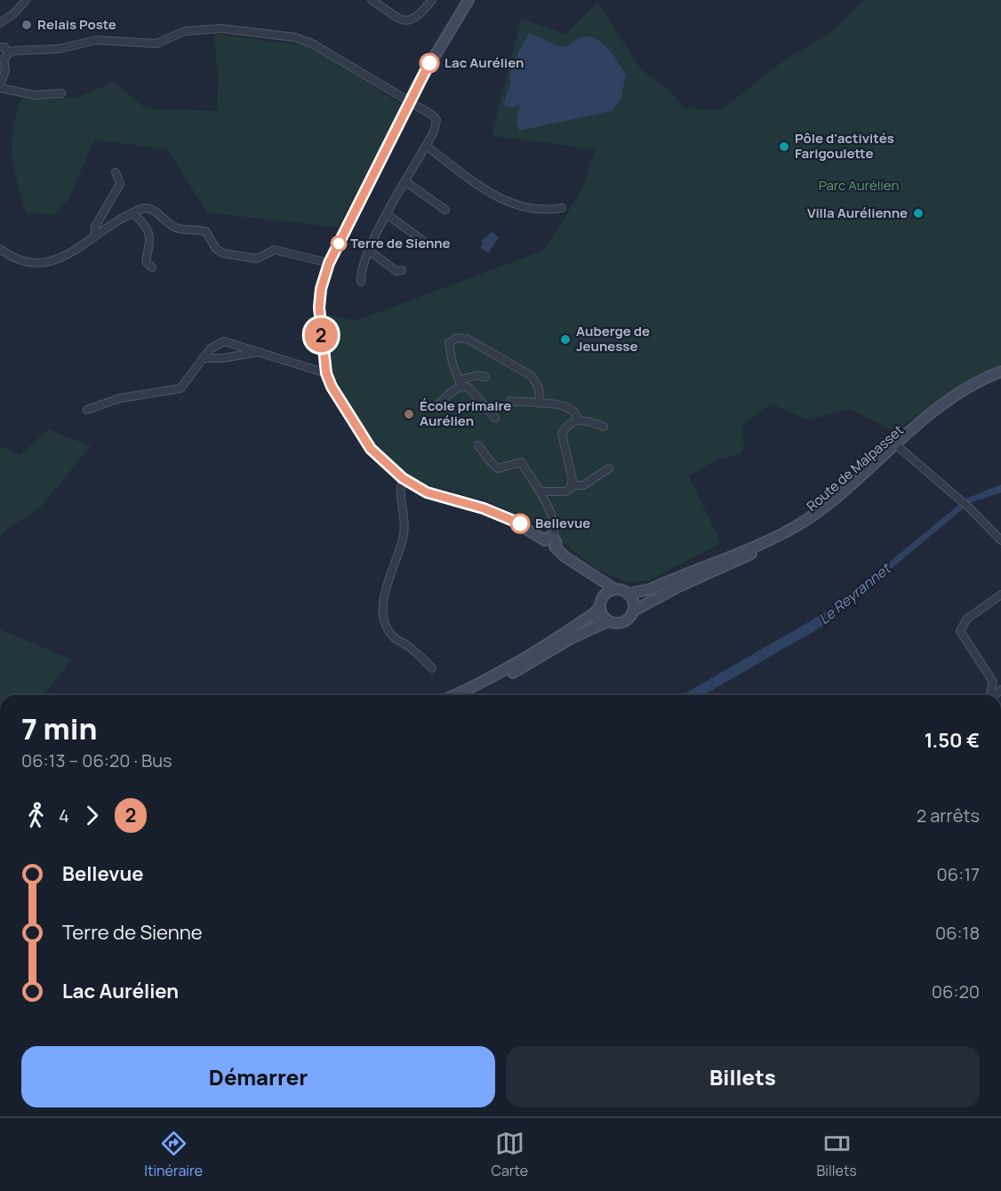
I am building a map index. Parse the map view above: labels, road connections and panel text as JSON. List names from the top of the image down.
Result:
{
  "streets": {
    "main road": ["Route de Malpasset"]
  },
  "water": ["Le Reyrannet"],
  "parks": ["Parc Aurélien"],
  "places": [
    "Relais Poste",
    "Lac Aurélien",
    "Pôle d'activités Farigoulette",
    "Villa Aurélienne",
    "Terre de Sienne",
    "Auberge de Jeunesse",
    "École primaire Aurélien",
    "Bellevue"
  ],
  "lines": ["bus line 2"],
  "page": {
    "on_map": "2",
    "heading": ["7 min", "06:13 – 06:20 · Bus", "1.50 €"],
    "legs": ["4", "2", "2 arrêts"],
    "list": [
      {
        "name": "Bellevue",
        "value": "06:17"
      },
      {
        "name": "Terre de Sienne",
        "value": "06:18"
      },
      {
        "name": "Lac Aurélien",
        "value": "06:20"
      }
    ],
    "buttons": ["Démarrer", "Billets"],
    "tabs": ["Itinéraire", "Carte", "Billets"]
  }
}
